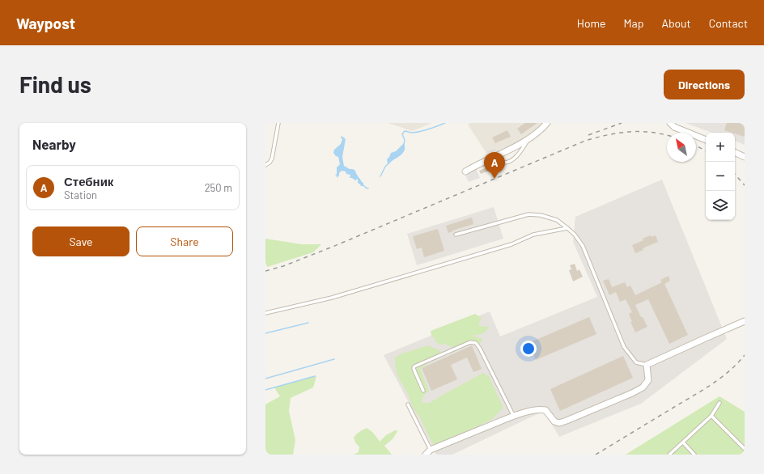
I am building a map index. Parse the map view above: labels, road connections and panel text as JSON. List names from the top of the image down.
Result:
{
  "north": "top left",
  "page": {
    "header": "Waypost",
    "nav": [
      "Home",
      "Map",
      "About",
      "Contact"
    ],
    "buttons": [
      "Directions",
      ["Save", "Share"]
    ],
    "title": "Find us",
    "heading": "Nearby",
    "map_buttons": ["+", "−"],
    "pins": "A",
    "list": [
      {
        "mark": "A",
        "name": "Стебник",
        "note": "Station",
        "value": "250 m"
      }
    ]
  }
}
